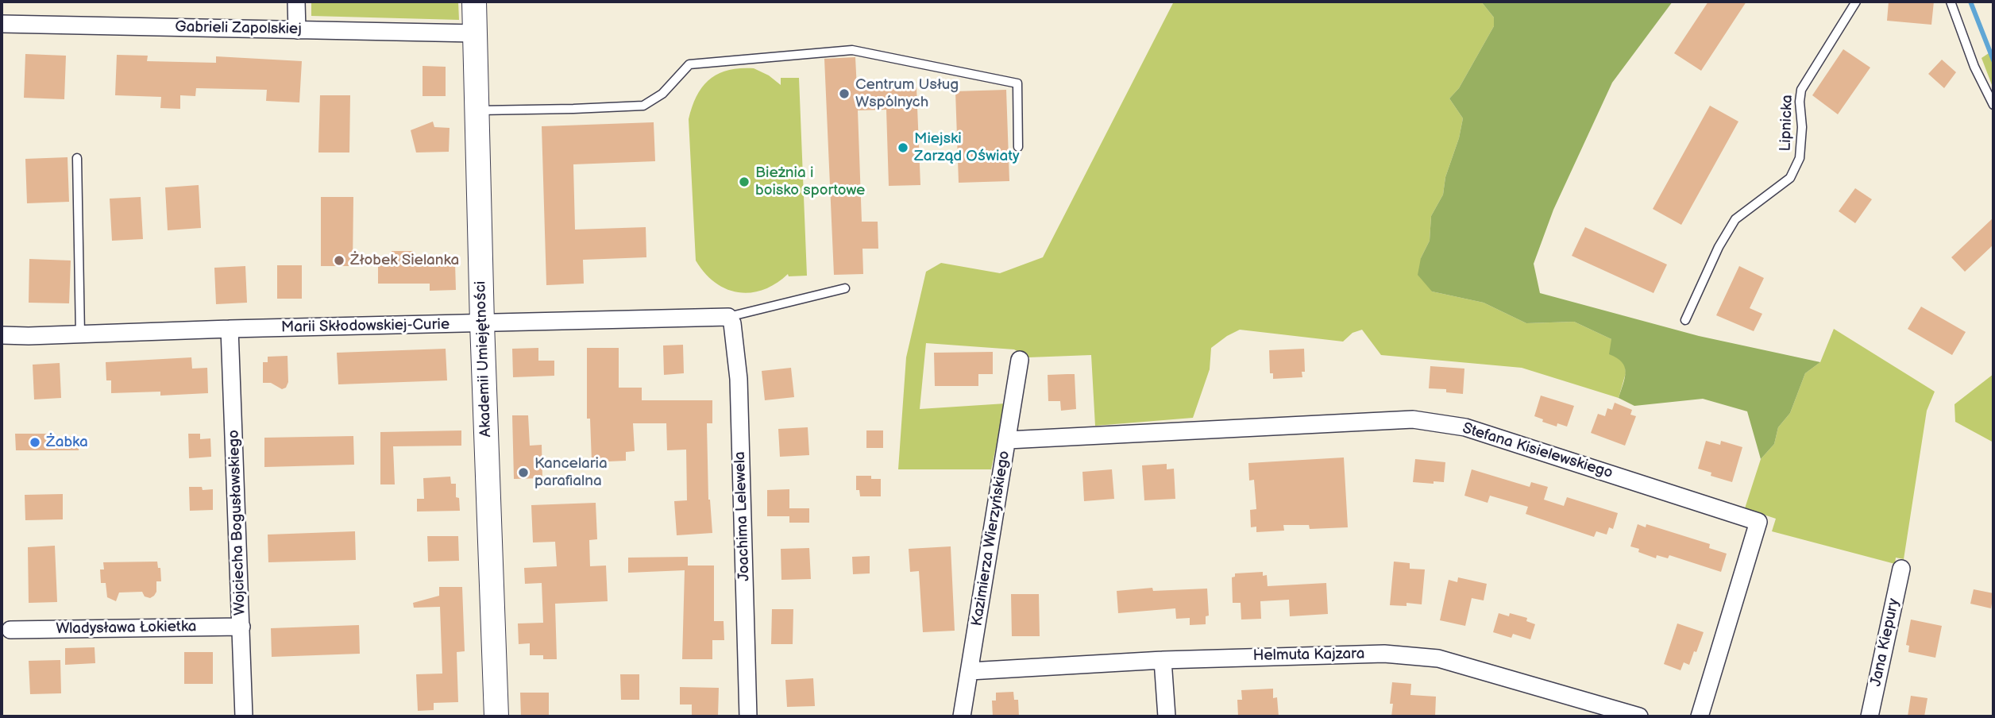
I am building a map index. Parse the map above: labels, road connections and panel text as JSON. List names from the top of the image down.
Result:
{
  "streets": {
    "street": [
      "Gabrieli Zapolskiej",
      "Marii Skłodowskiej-Curie",
      "Akademii Umiejętności",
      "Stefana Kisielewskiego",
      "Joachima Lelewela",
      "Wojciecha Bogusławskiego",
      "Kazimierza Wierzyńskiego",
      "Wladysława Łokietka",
      "Jana Kiepury",
      "Helmuta Kajzara"
    ],
    "lane": ["Lipnicka"]
  },
  "crossings": [
    ["Gabrieli Zapolskiej", "Akademii Umiejętności"],
    ["Marii Skłodowskiej-Curie", "Akademii Umiejętności"],
    ["Marii Skłodowskiej-Curie", "Joachima Lelewela"],
    ["Marii Skłodowskiej-Curie", "Wojciecha Bogusławskiego"],
    ["Stefana Kisielewskiego", "Kazimierza Wierzyńskiego"],
    ["Wojciecha Bogusławskiego", "Wladysława Łokietka"],
    ["Kazimierza Wierzyńskiego", "Helmuta Kajzara"]
  ],
  "places": [
    "Centrum Usług Wspólnych",
    "Miejski Zarząd Oświaty",
    "Bieżnia i boisko sportowe",
    "Żłobek Sielanka",
    "Żabka",
    "Kancelaria parafialna"
  ]
}
